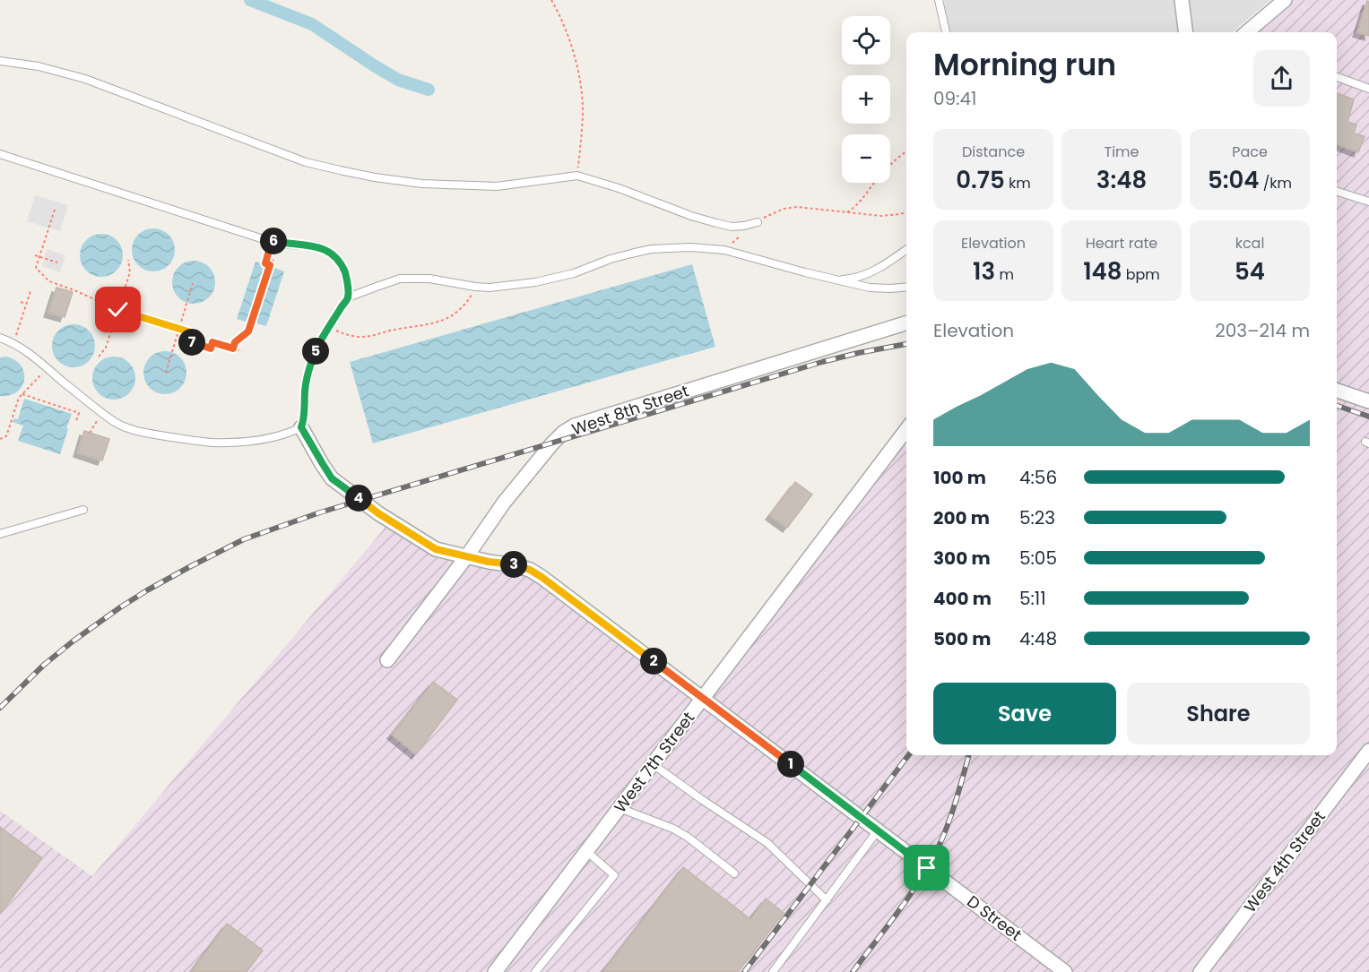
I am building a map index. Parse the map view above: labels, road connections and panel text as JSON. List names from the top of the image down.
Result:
{
  "streets": {
    "street": [
      "West 8th Street",
      "West 7th Street",
      "West 4th Street",
      "D Street"
    ]
  },
  "crossings": [
    ["West 8th Street", "D Street"],
    ["West 7th Street", "D Street"]
  ],
  "page": {
    "map_buttons": ["+", "−"],
    "heading": ["Morning run", "09:41"],
    "stats": [
      ["Distance", "0.75 km"],
      ["Time", "3:48"],
      ["Pace", "5:04 /km"],
      ["Elevation", "13 m"],
      ["Heart rate", "148 bpm"],
      ["kcal", "54"]
    ],
    "pins": [
      "6",
      "7",
      "5",
      "4",
      "3",
      "2",
      "1"
    ],
    "chart": ["Elevation", "203–214 m"],
    "list": [
      {
        "name": "100 m",
        "note": "4:56"
      },
      {
        "name": "200 m",
        "note": "5:23"
      },
      {
        "name": "300 m",
        "note": "5:05"
      },
      {
        "name": "400 m",
        "note": "5:11"
      },
      {
        "name": "500 m",
        "note": "4:48"
      }
    ],
    "buttons": ["Save", "Share"]
  }
}
